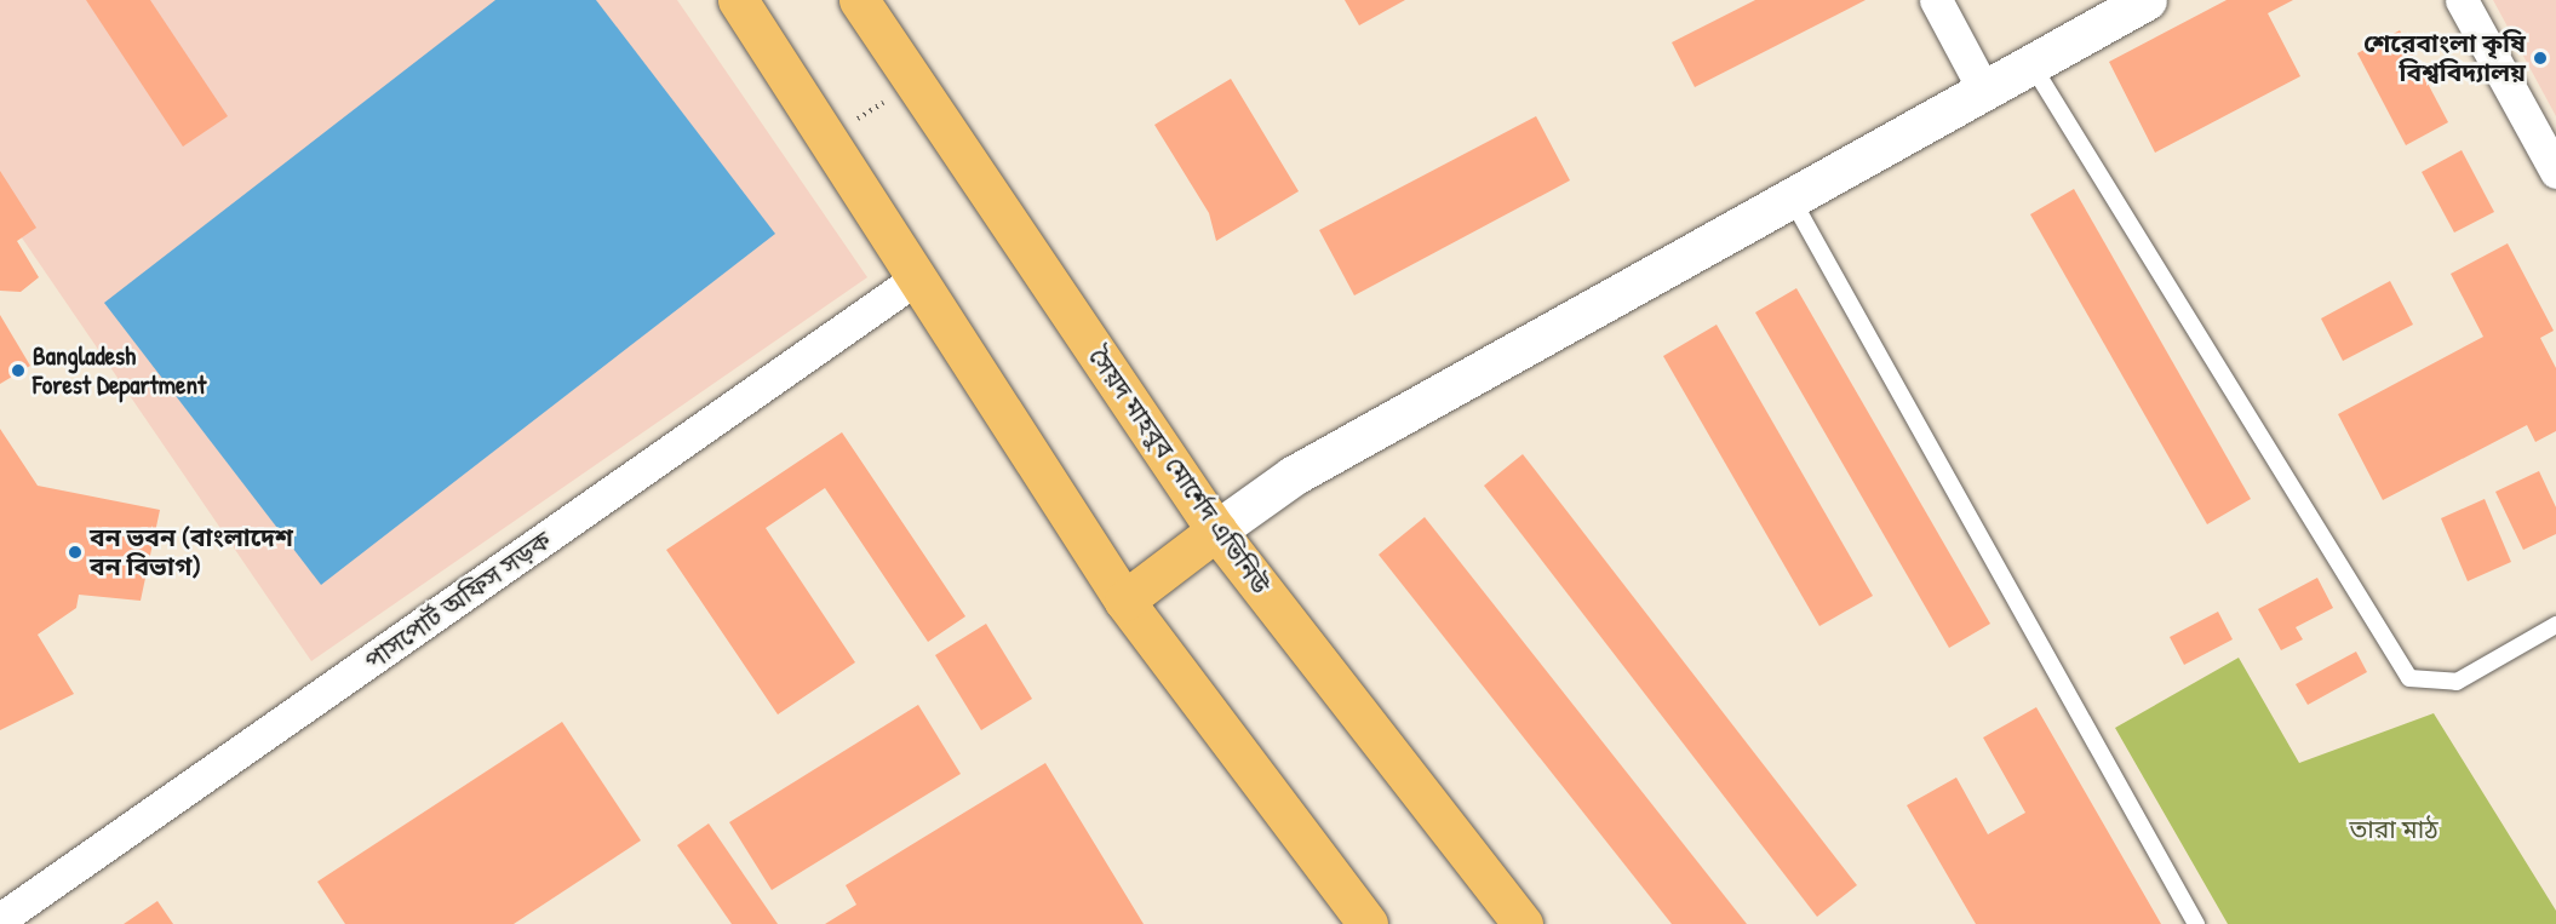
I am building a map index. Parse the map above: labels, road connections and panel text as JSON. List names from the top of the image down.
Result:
{
  "streets": {
    "main road": ["সৈয়দ মাহবুব মোর্শেদ এভিনিউ"],
    "street": ["পাসপোর্ট অফিস সড়ক"]
  },
  "parks": ["তারা মাঠ"],
  "places": ["শেরেবাংলা কৃষি বিশ্ববিদ্যালয়", "Bangladesh Forest Department", "বন ভবন (বাংলাদেশ বন বিভাগ)"]
}
